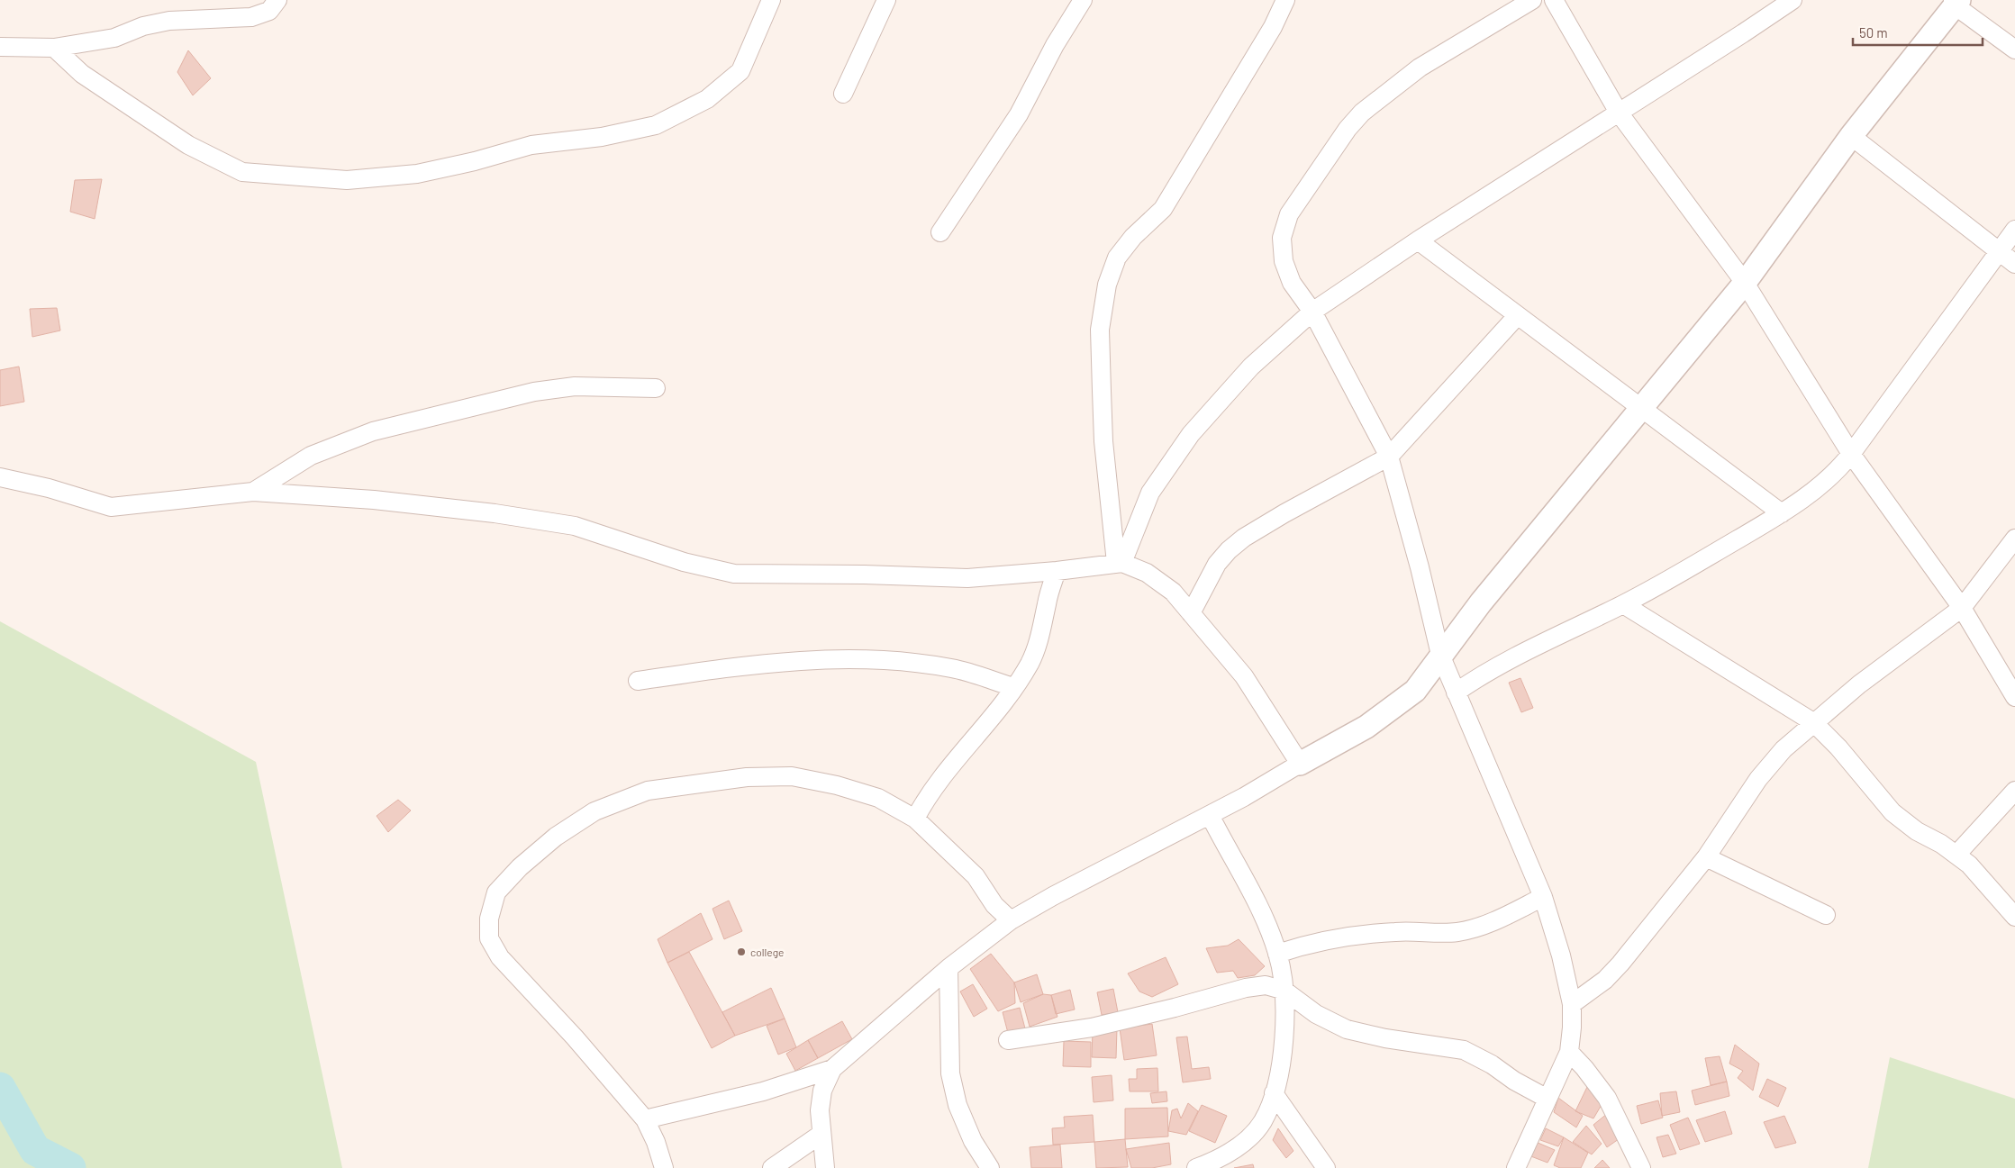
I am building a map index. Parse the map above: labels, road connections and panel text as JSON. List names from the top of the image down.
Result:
{
  "places": ["college"],
  "scale_bar": "50 m"
}
